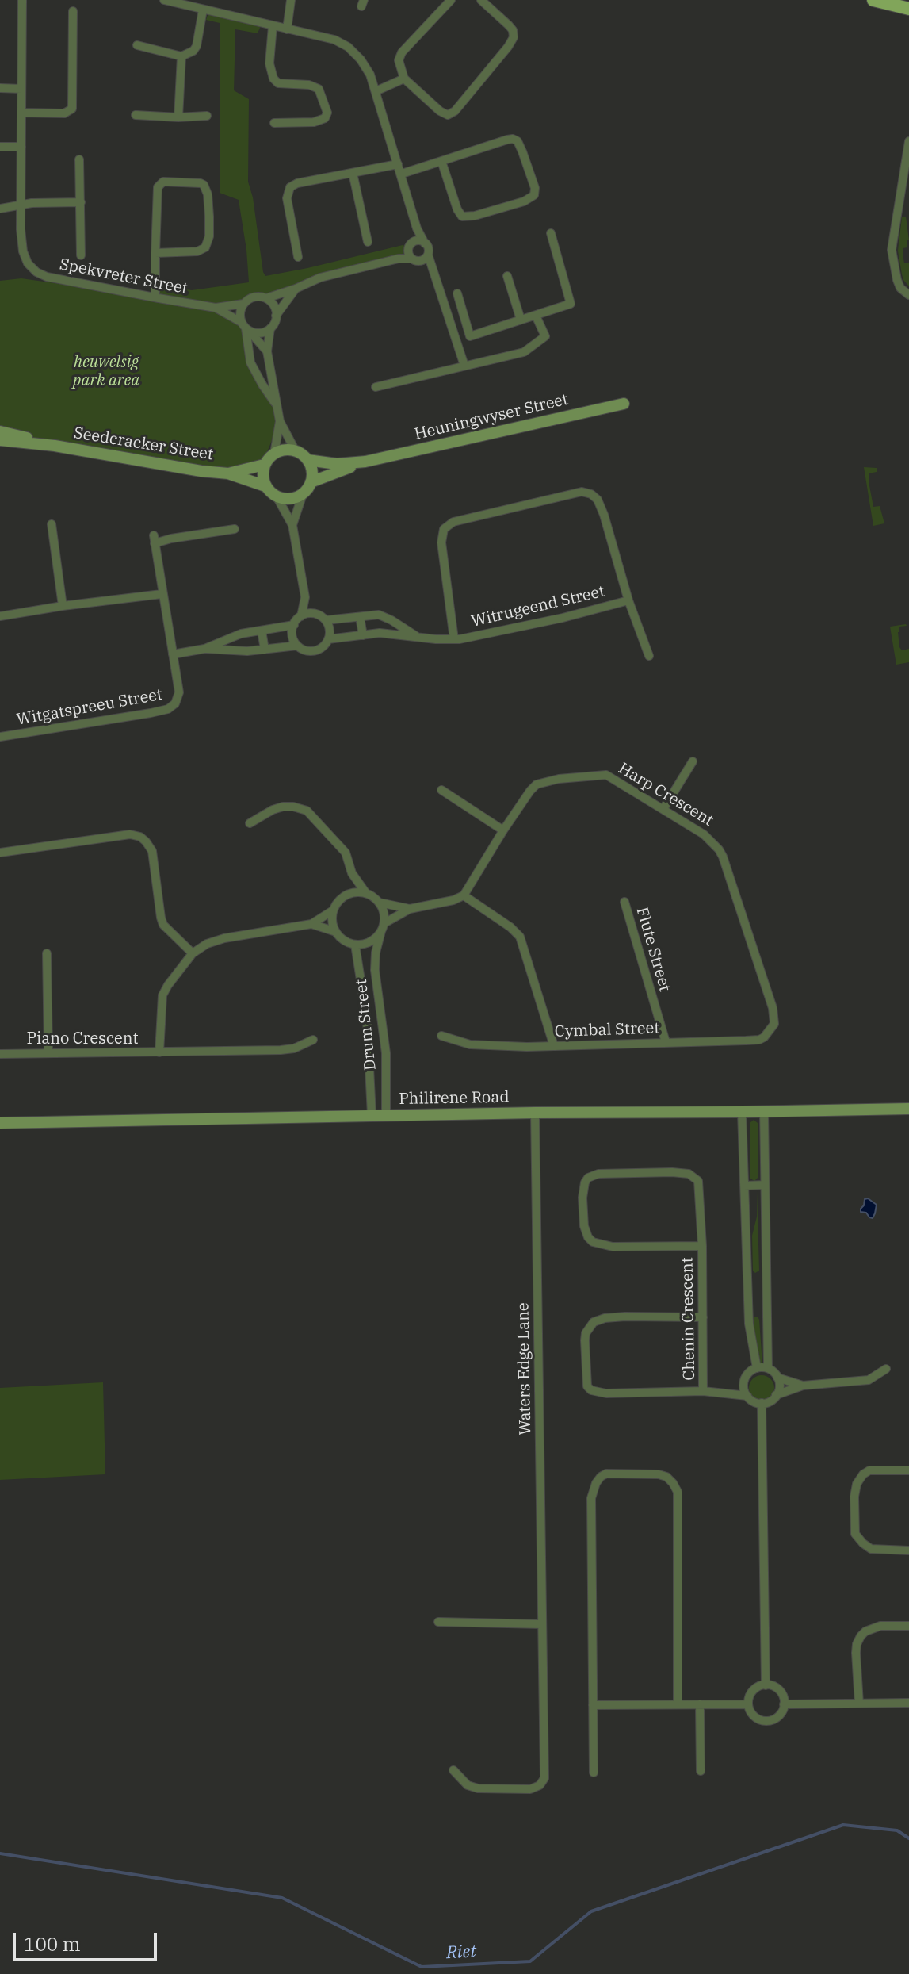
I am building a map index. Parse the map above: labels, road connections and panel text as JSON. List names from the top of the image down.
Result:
{
  "streets": {
    "street": [
      "Spekvreter Street",
      "Heuningwyser Street",
      "Seedcracker Street",
      "Witrugeend Street",
      "Witgatspreeu Street",
      "Harp Crescent",
      "Flute Street",
      "Drum Street",
      "Cymbal Street",
      "Piano Crescent",
      "Philirene Road",
      "Chenin Crescent",
      "Waters Edge Lane"
    ]
  },
  "crossings": [
    ["Heuningwyser Street", "Seedcracker Street"],
    ["Harp Crescent", "Cymbal Street"],
    ["Flute Street", "Cymbal Street"],
    ["Drum Street", "Philirene Road"],
    ["Philirene Road", "Waters Edge Lane"]
  ],
  "water": ["Riet"],
  "parks": ["heuwelsig park area"],
  "scale_bar": "100 m"
}
